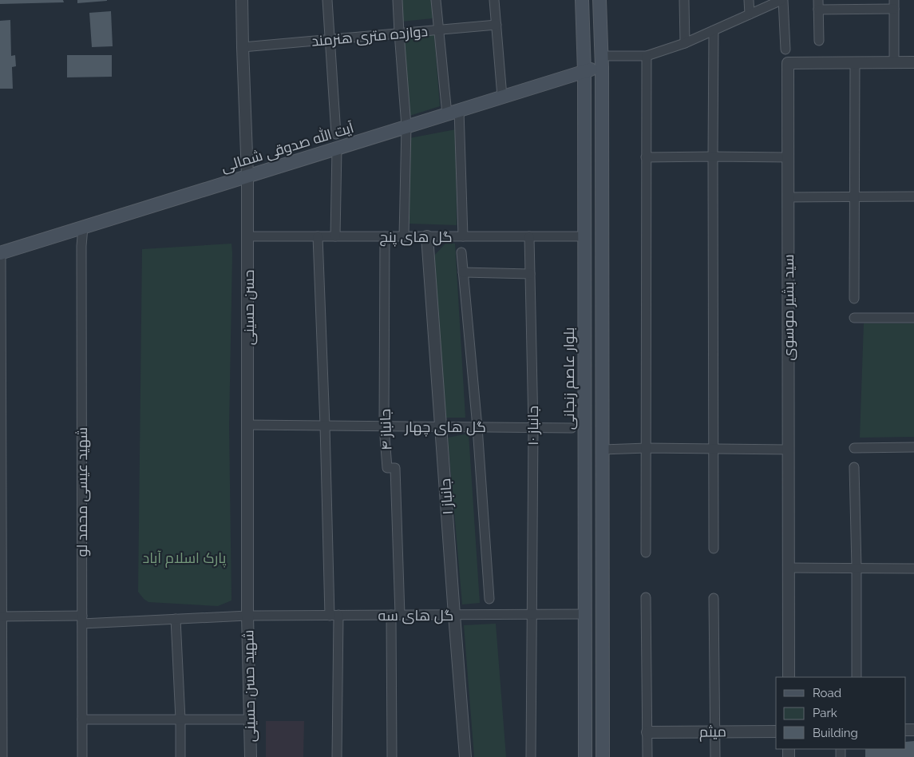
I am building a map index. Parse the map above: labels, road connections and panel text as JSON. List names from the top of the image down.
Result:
{
  "streets": {
    "main road": ["آیت الله صدوقی شمالی", "بلوار عاصم زنجانی"],
    "street": [
      "دوازده متری هنرمند",
      "گل های پنج",
      "حسن حسینی",
      "سید بشیر موسوی",
      "جانباز ۱۰",
      "گل های چهار",
      "جانباز ۴",
      "شهید عیسی محمد لو",
      "جانباز ۱",
      "گل های سه",
      "شهید حسن حسینی",
      "میثم"
    ]
  },
  "crossings": [
    ["دوازده متری هنرمند", "حسن حسینی"],
    ["آیت الله صدوقی شمالی", "حسن حسینی"],
    ["آیت الله صدوقی شمالی", "بلوار عاصم زنجانی"],
    ["آیت الله صدوقی شمالی", "شهید عیسی محمد لو"],
    ["گل های پنج", "حسن حسینی"],
    ["گل های پنج", "بلوار عاصم زنجانی"],
    ["گل های پنج", "جانباز ۱۰"],
    ["گل های پنج", "جانباز ۴"],
    ["گل های پنج", "جانباز ۱"],
    ["حسن حسینی", "گل های چهار"],
    ["حسن حسینی", "گل های سه"],
    ["حسن حسینی", "شهید حسن حسینی"],
    ["بلوار عاصم زنجانی", "گل های سه"],
    ["جانباز ۱۰", "گل های چهار"],
    ["جانباز ۱۰", "گل های سه"],
    ["گل های چهار", "جانباز ۴"],
    ["گل های چهار", "جانباز ۱"],
    ["جانباز ۴", "گل های سه"],
    ["شهید عیسی محمد لو", "گل های سه"],
    ["جانباز ۱", "گل های سه"],
    ["گل های سه", "شهید حسن حسینی"]
  ],
  "parks": ["پارک اسلام آباد"],
  "legend": ["Road", "Park", "Building"]
}
